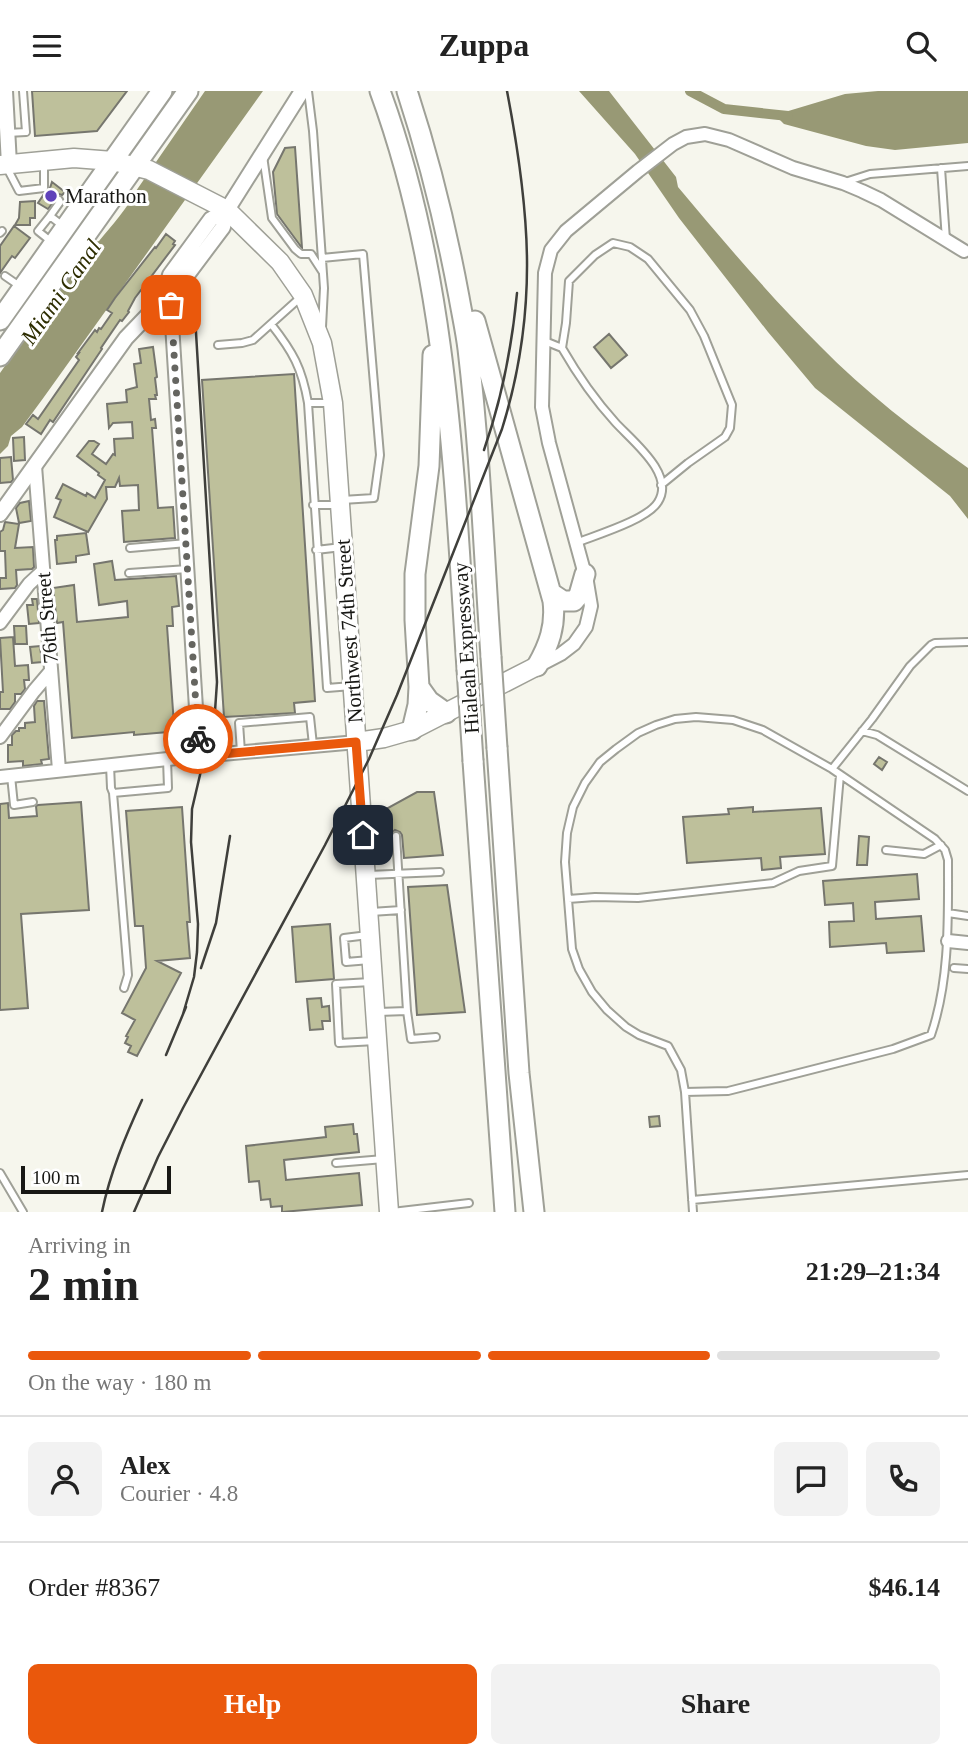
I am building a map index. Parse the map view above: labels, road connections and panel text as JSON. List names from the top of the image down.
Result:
{
  "streets": {
    "main road": ["Northwest 74th Street", "Hialeah Expressway"],
    "street": ["76th Street"]
  },
  "water": ["Miami Canal"],
  "places": ["Marathon"],
  "scale_bar": "100 m",
  "page": {
    "header": "Zuppa",
    "scale": "100 m",
    "heading": ["2 min", "Arriving in", "21:29–21:34"],
    "panel": [
      "Alex",
      "Courier · 4.8",
      "Order #8367",
      "$46.14"
    ],
    "bar": "On the way · 180 m",
    "buttons": ["Help", "Share"]
  }
}
